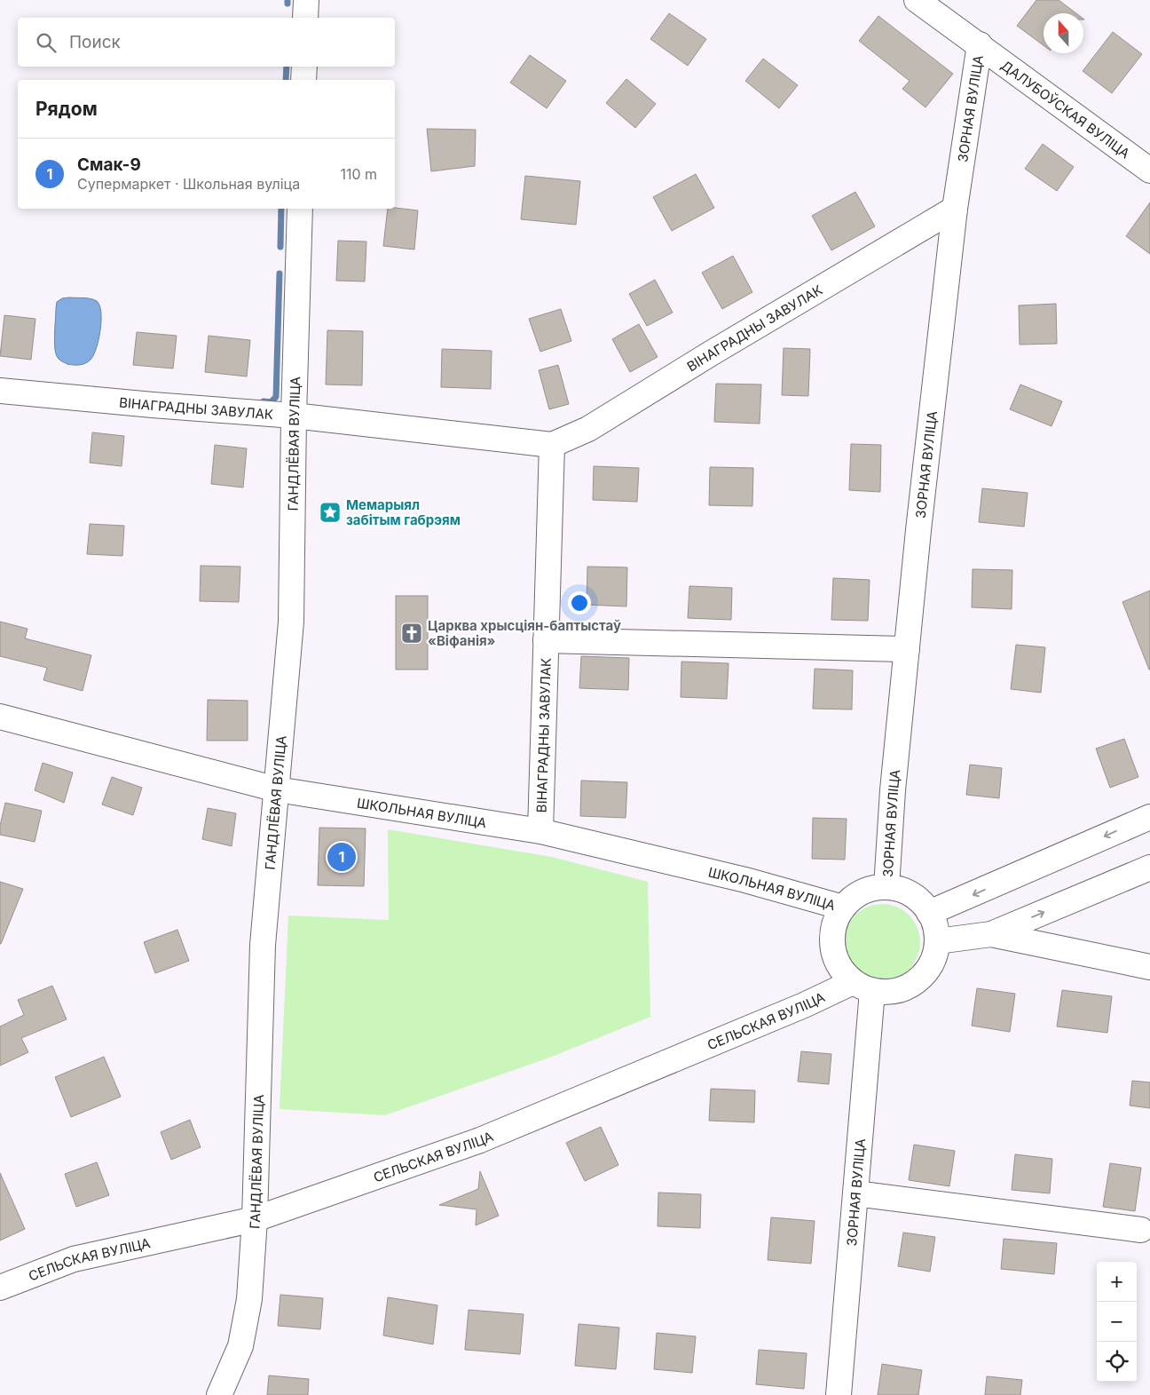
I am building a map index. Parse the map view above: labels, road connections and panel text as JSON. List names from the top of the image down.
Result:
{
  "streets": {
    "street": [
      "ЗОРНАЯ ВУЛІЦА",
      "ДАЛУБОЎСКАЯ ВУЛІЦА",
      "ВІНАГРАДНЫ ЗАВУЛАК",
      "ГАНДЛЁВАЯ ВУЛІЦА",
      "ШКОЛЬНАЯ ВУЛІЦА",
      "СЕЛЬСКАЯ ВУЛІЦА"
    ]
  },
  "crossings": [
    ["ЗОРНАЯ ВУЛІЦА", "ДАЛУБОЎСКАЯ ВУЛІЦА"],
    ["ЗОРНАЯ ВУЛІЦА", "ВІНАГРАДНЫ ЗАВУЛАК"],
    ["ЗОРНАЯ ВУЛІЦА", "ШКОЛЬНАЯ ВУЛІЦА"],
    ["ЗОРНАЯ ВУЛІЦА", "СЕЛЬСКАЯ ВУЛІЦА"],
    ["ВІНАГРАДНЫ ЗАВУЛАК", "ГАНДЛЁВАЯ ВУЛІЦА"],
    ["ВІНАГРАДНЫ ЗАВУЛАК", "ШКОЛЬНАЯ ВУЛІЦА"],
    ["ГАНДЛЁВАЯ ВУЛІЦА", "ШКОЛЬНАЯ ВУЛІЦА"],
    ["ГАНДЛЁВАЯ ВУЛІЦА", "СЕЛЬСКАЯ ВУЛІЦА"],
    ["ШКОЛЬНАЯ ВУЛІЦА", "СЕЛЬСКАЯ ВУЛІЦА"]
  ],
  "places": {
    "place": ["Мемарыял забітым габрэям"],
    "church": ["Царква хрысціян-баптыстаў «Віфанія»"]
  },
  "north": "top",
  "page": {
    "search": "Поиск",
    "heading": "Рядом",
    "list": [
      {
        "mark": "1",
        "name": "Смак-9",
        "note": "Супермаркет · Школьная вуліца",
        "value": "110 m"
      }
    ],
    "pins": "1",
    "map_buttons": ["+", "−"]
  }
}
